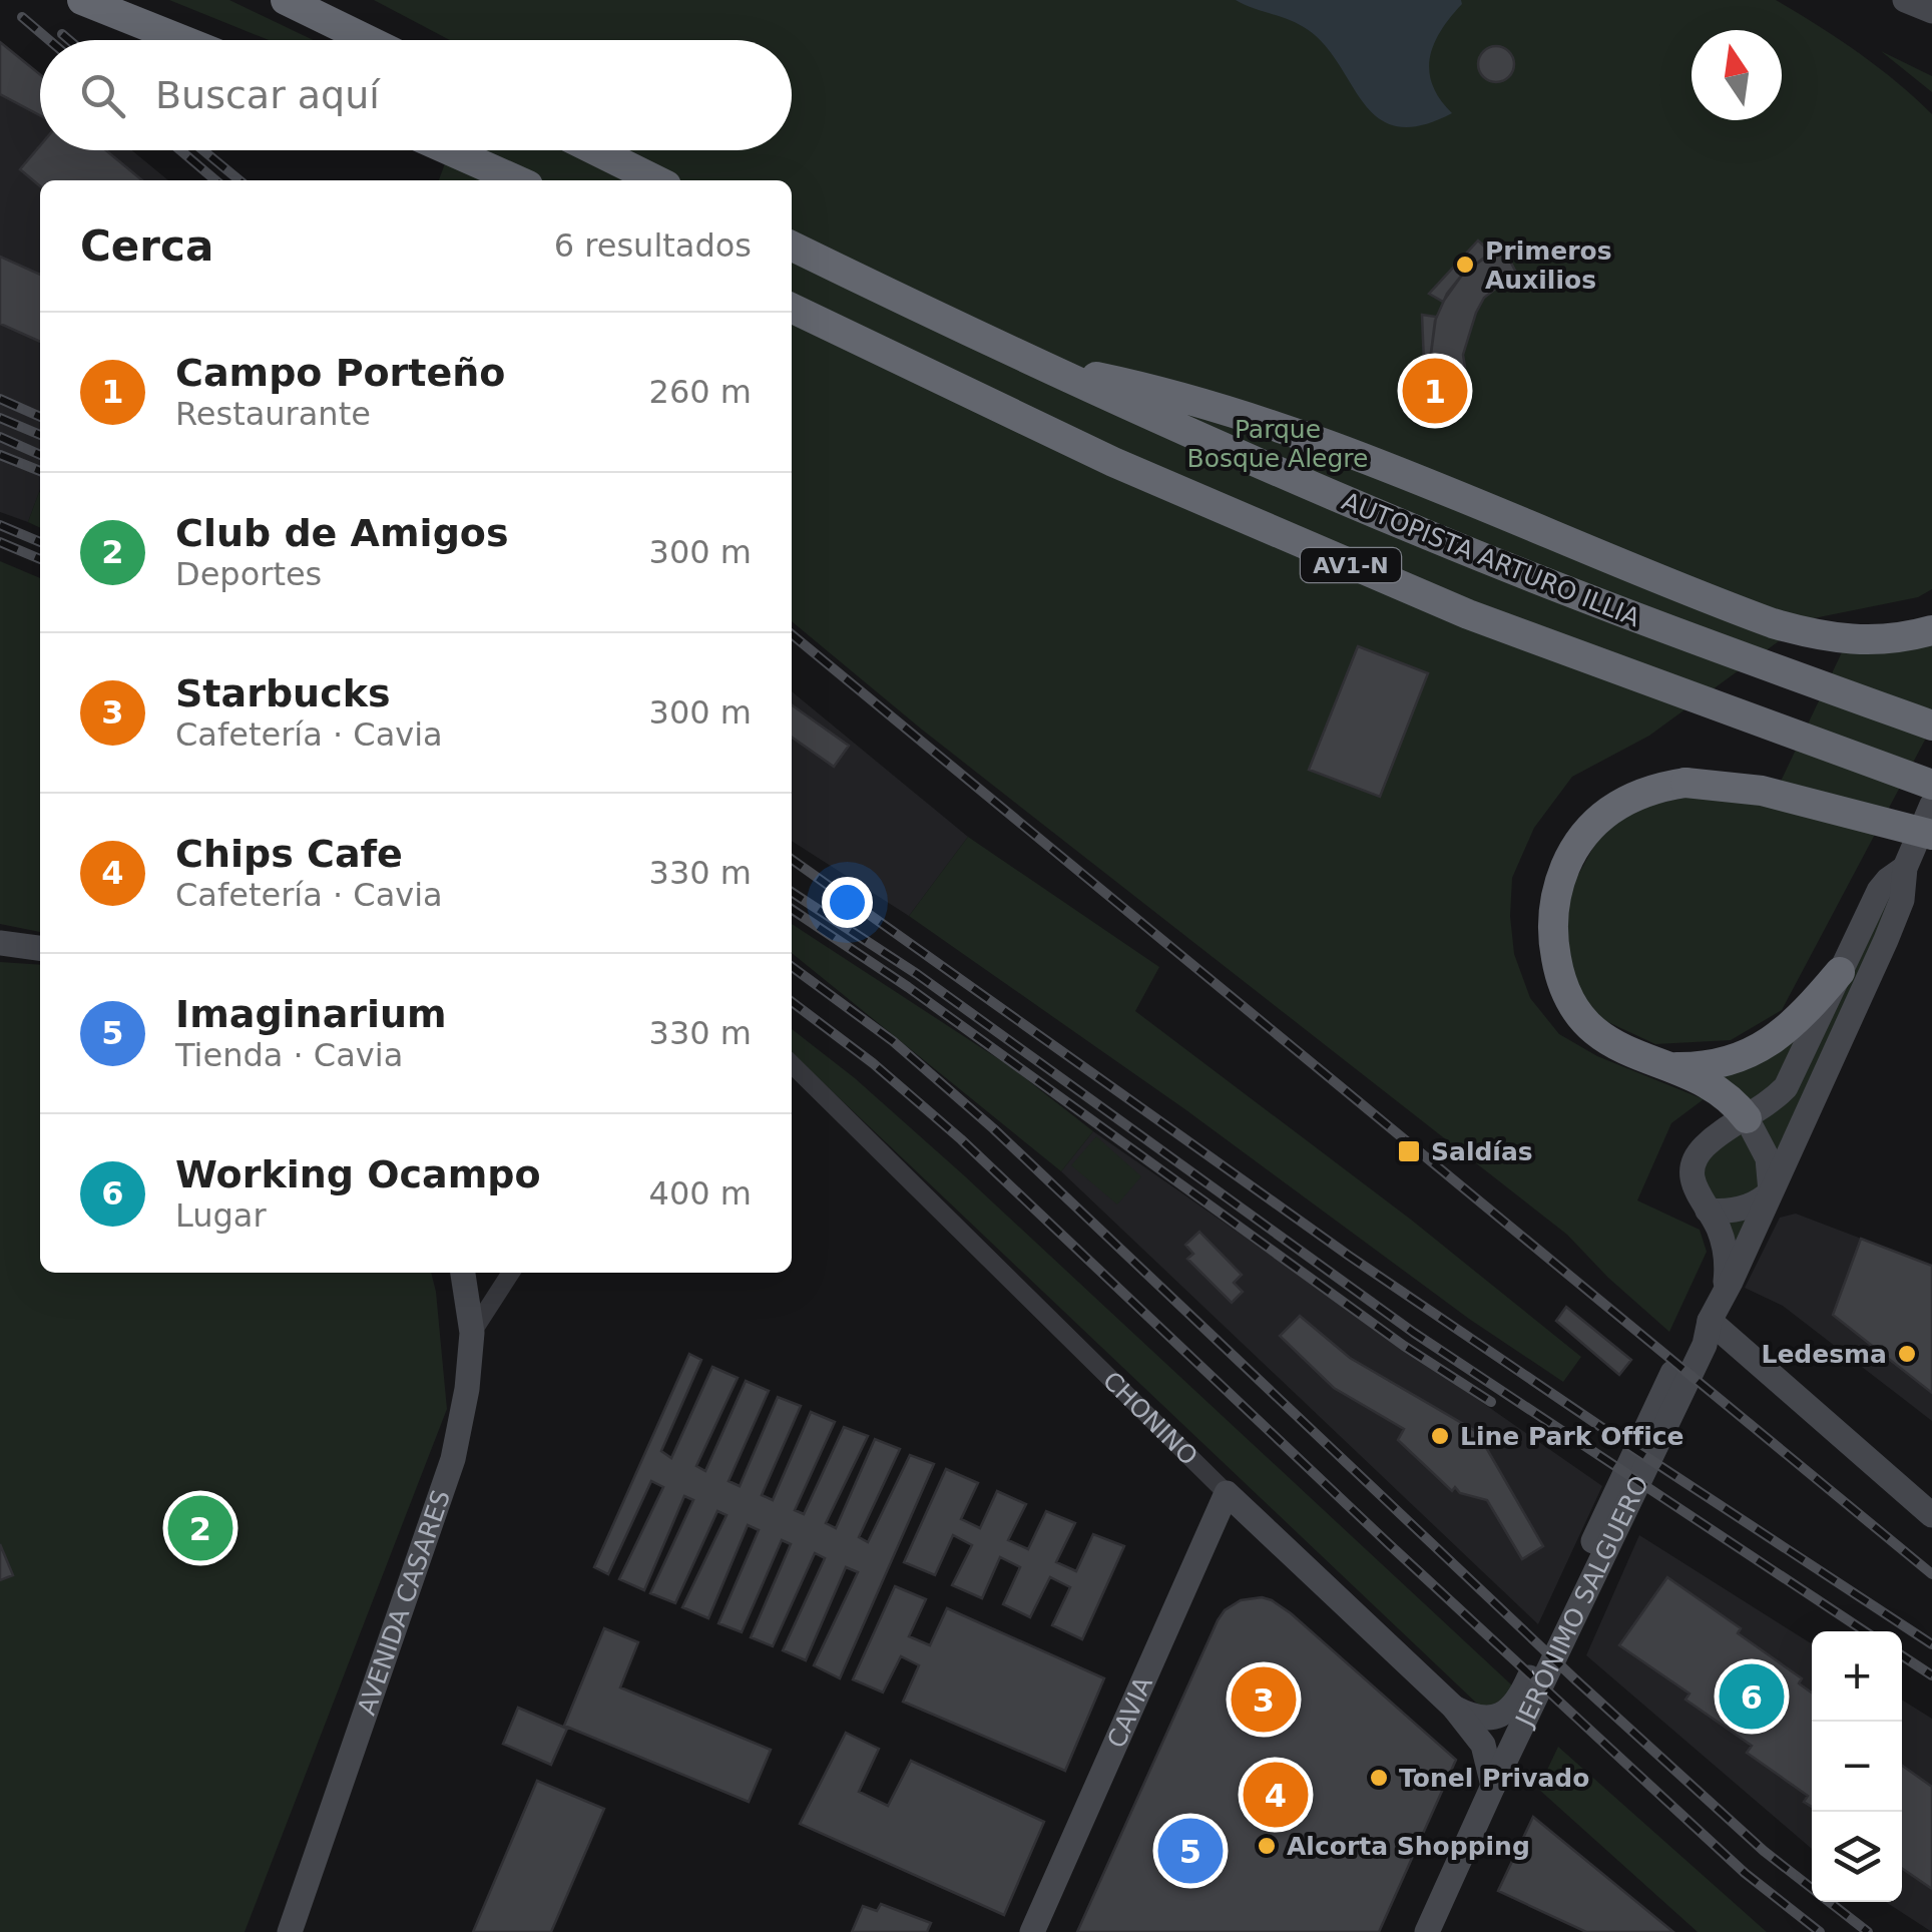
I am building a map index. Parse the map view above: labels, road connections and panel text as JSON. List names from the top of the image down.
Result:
{
  "streets": {
    "highway": ["AUTOPISTA ARTURO ILLIA", "AV1-N"],
    "street": [
      "CHONINO",
      "JERÓNIMO SALGUERO",
      "AVENIDA CASARES",
      "CAVIA"
    ]
  },
  "crossings": [
    ["CHONINO", "JERÓNIMO SALGUERO"],
    ["CHONINO", "CAVIA"]
  ],
  "parks": ["Parque Bosque Alegre"],
  "places": {
    "other": [
      "Primeros Auxilios",
      "Ledesma",
      "Line Park Office",
      "Tonel Privado",
      "Alcorta Shopping"
    ],
    "transit": ["Saldías"]
  },
  "north": "top",
  "page": {
    "search": "Buscar aquí",
    "heading": ["Cerca", "6 resultados"],
    "list": [
      {
        "mark": "1",
        "name": "Campo Porteño",
        "note": "Restaurante",
        "value": "260 m"
      },
      {
        "mark": "2",
        "name": "Club de Amigos",
        "note": "Deportes",
        "value": "300 m"
      },
      {
        "mark": "3",
        "name": "Starbucks",
        "note": "Cafetería · Cavia",
        "value": "300 m"
      },
      {
        "mark": "4",
        "name": "Chips Cafe",
        "note": "Cafetería · Cavia",
        "value": "330 m"
      },
      {
        "mark": "5",
        "name": "Imaginarium",
        "note": "Tienda · Cavia",
        "value": "330 m"
      },
      {
        "mark": "6",
        "name": "Working Ocampo",
        "note": "Lugar",
        "value": "400 m"
      }
    ],
    "pins": [
      "1",
      "2",
      "6",
      "3",
      "4",
      "5"
    ],
    "map_buttons": ["+", "−"]
  }
}
